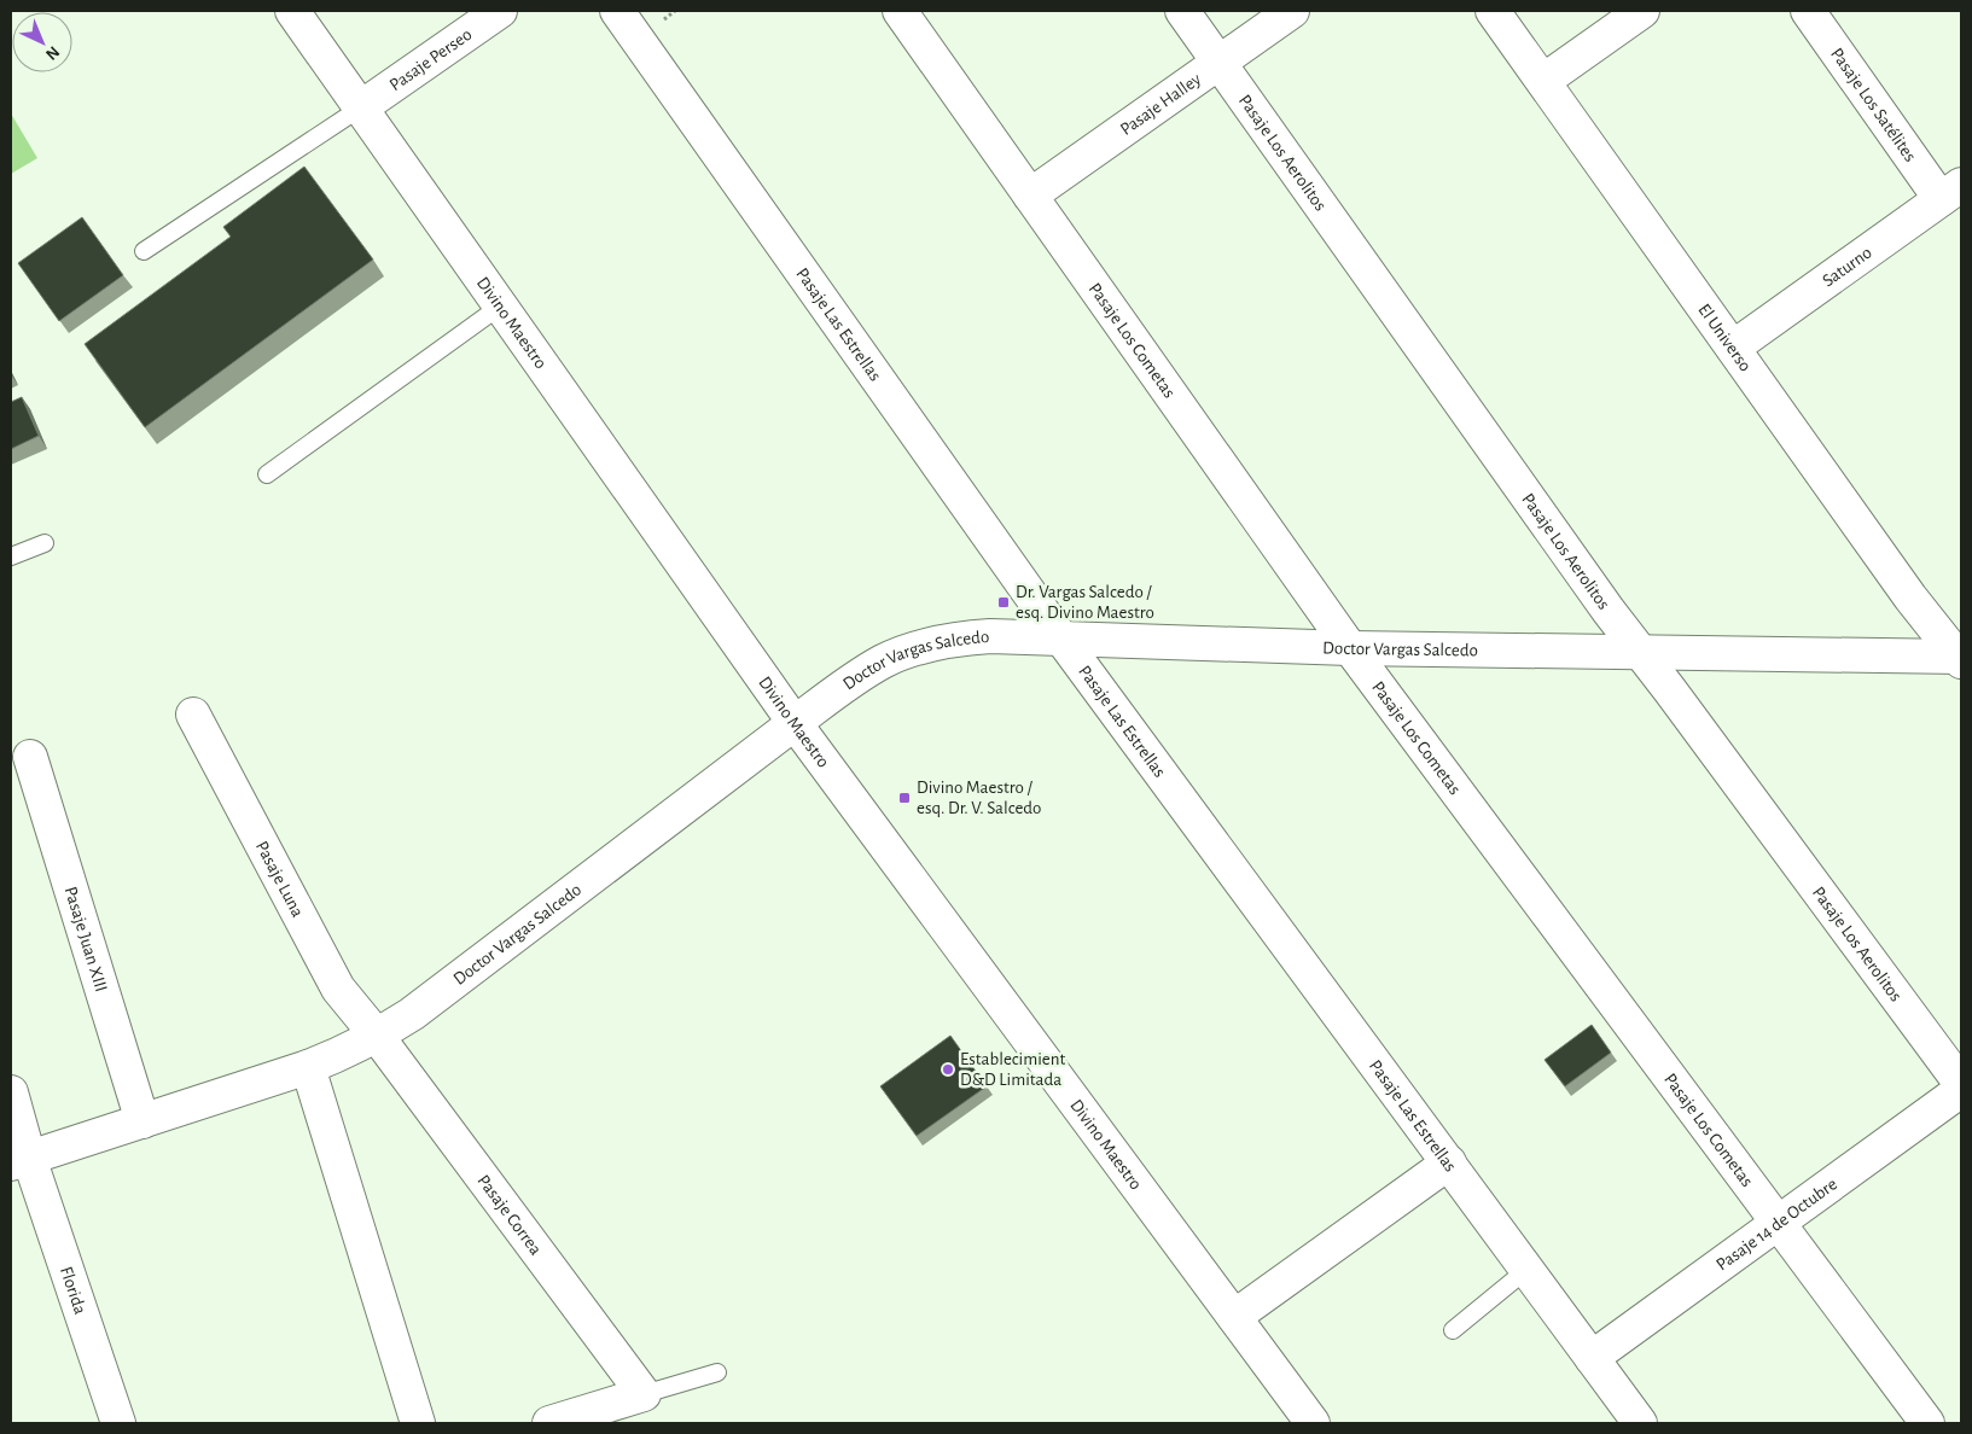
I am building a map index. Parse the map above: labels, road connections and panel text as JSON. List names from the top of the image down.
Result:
{
  "streets": {
    "street": [
      "Pasaje Perseo",
      "Pasaje Halley",
      "Pasaje Los Satélites",
      "Pasaje Los Aerolitos",
      "Saturno",
      "Divino Maestro",
      "Pasaje Las Estrellas",
      "El Universo",
      "Pasaje Los Cometas",
      "Doctor Vargas Salcedo",
      "Pasaje Luna",
      "Pasaje Juan XIII",
      "Pasaje Correa",
      "Pasaje 14 de Octubre",
      "Florida"
    ]
  },
  "crossings": [
    ["Pasaje Perseo", "Divino Maestro"],
    ["Pasaje Halley", "Pasaje Los Aerolitos"],
    ["Pasaje Halley", "Pasaje Los Cometas"],
    ["Pasaje Los Satélites", "Saturno"],
    ["Pasaje Los Aerolitos", "Doctor Vargas Salcedo"],
    ["Saturno", "El Universo"],
    ["Divino Maestro", "Doctor Vargas Salcedo"],
    ["Pasaje Las Estrellas", "Doctor Vargas Salcedo"],
    ["Pasaje Las Estrellas", "Pasaje 14 de Octubre"],
    ["El Universo", "Doctor Vargas Salcedo"],
    ["Pasaje Los Cometas", "Doctor Vargas Salcedo"],
    ["Pasaje Los Cometas", "Pasaje 14 de Octubre"],
    ["Doctor Vargas Salcedo", "Pasaje Luna"],
    ["Doctor Vargas Salcedo", "Pasaje Juan XIII"],
    ["Doctor Vargas Salcedo", "Pasaje Correa"],
    ["Doctor Vargas Salcedo", "Florida"],
    ["Pasaje Luna", "Pasaje Correa"]
  ],
  "places": {
    "transit": ["Dr. Vargas Salcedo / esq. Divino Maestro", "Divino Maestro / esq. Dr. V. Salcedo"],
    "other": ["Establecimient D&D Limitada"]
  },
  "north": "bottom right"
}
